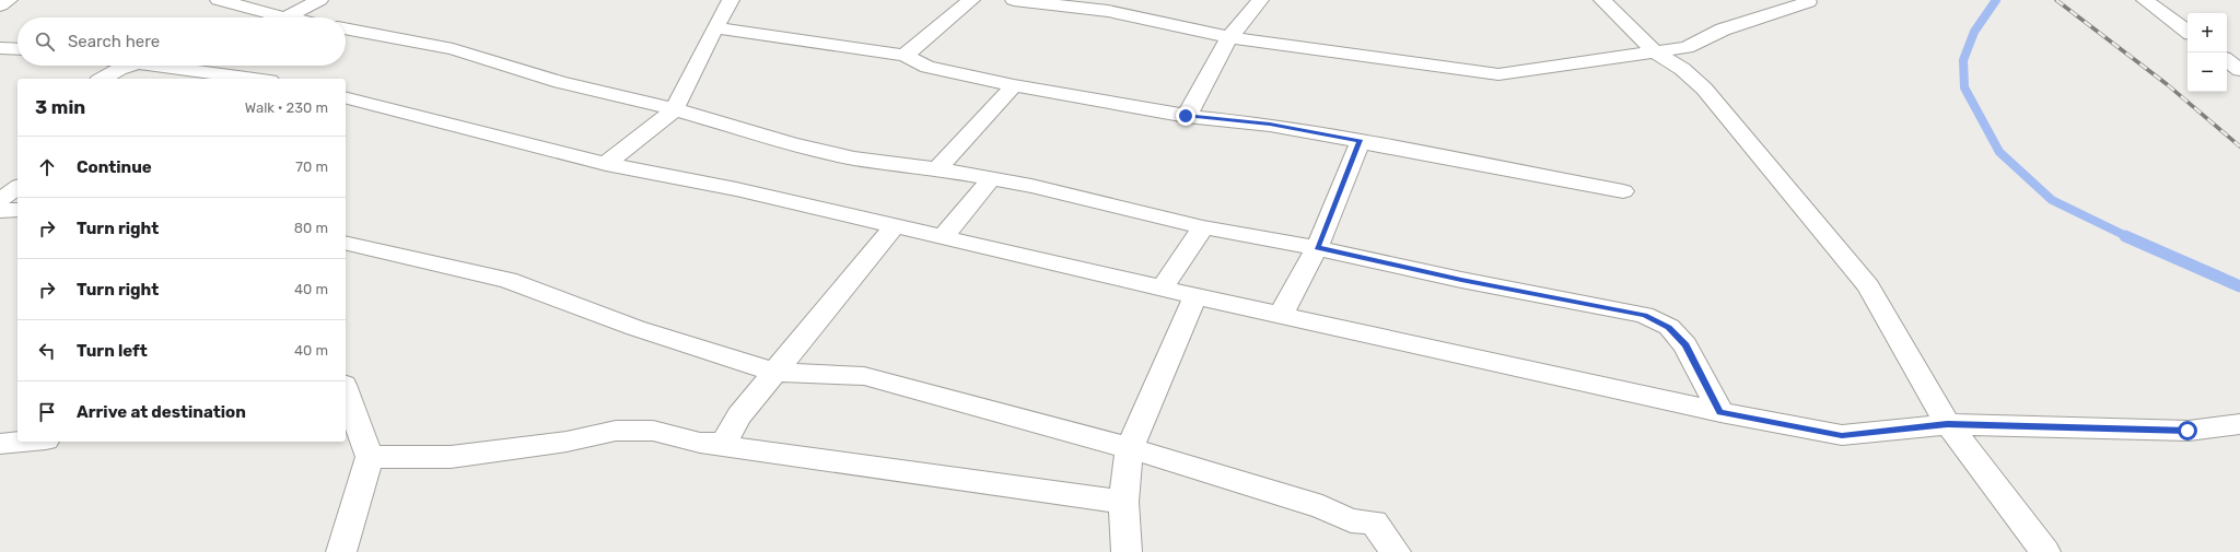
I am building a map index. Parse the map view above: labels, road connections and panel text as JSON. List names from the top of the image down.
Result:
{
  "page": {
    "map_buttons": ["+", "−"],
    "search": "Search here",
    "heading": ["3 min", "Walk · 230 m"],
    "list": [
      ["Continue", "70 m"],
      ["Turn right", "80 m"],
      ["Turn right", "40 m"],
      ["Turn left", "40 m"],
      "Arrive at destination"
    ]
  }
}
